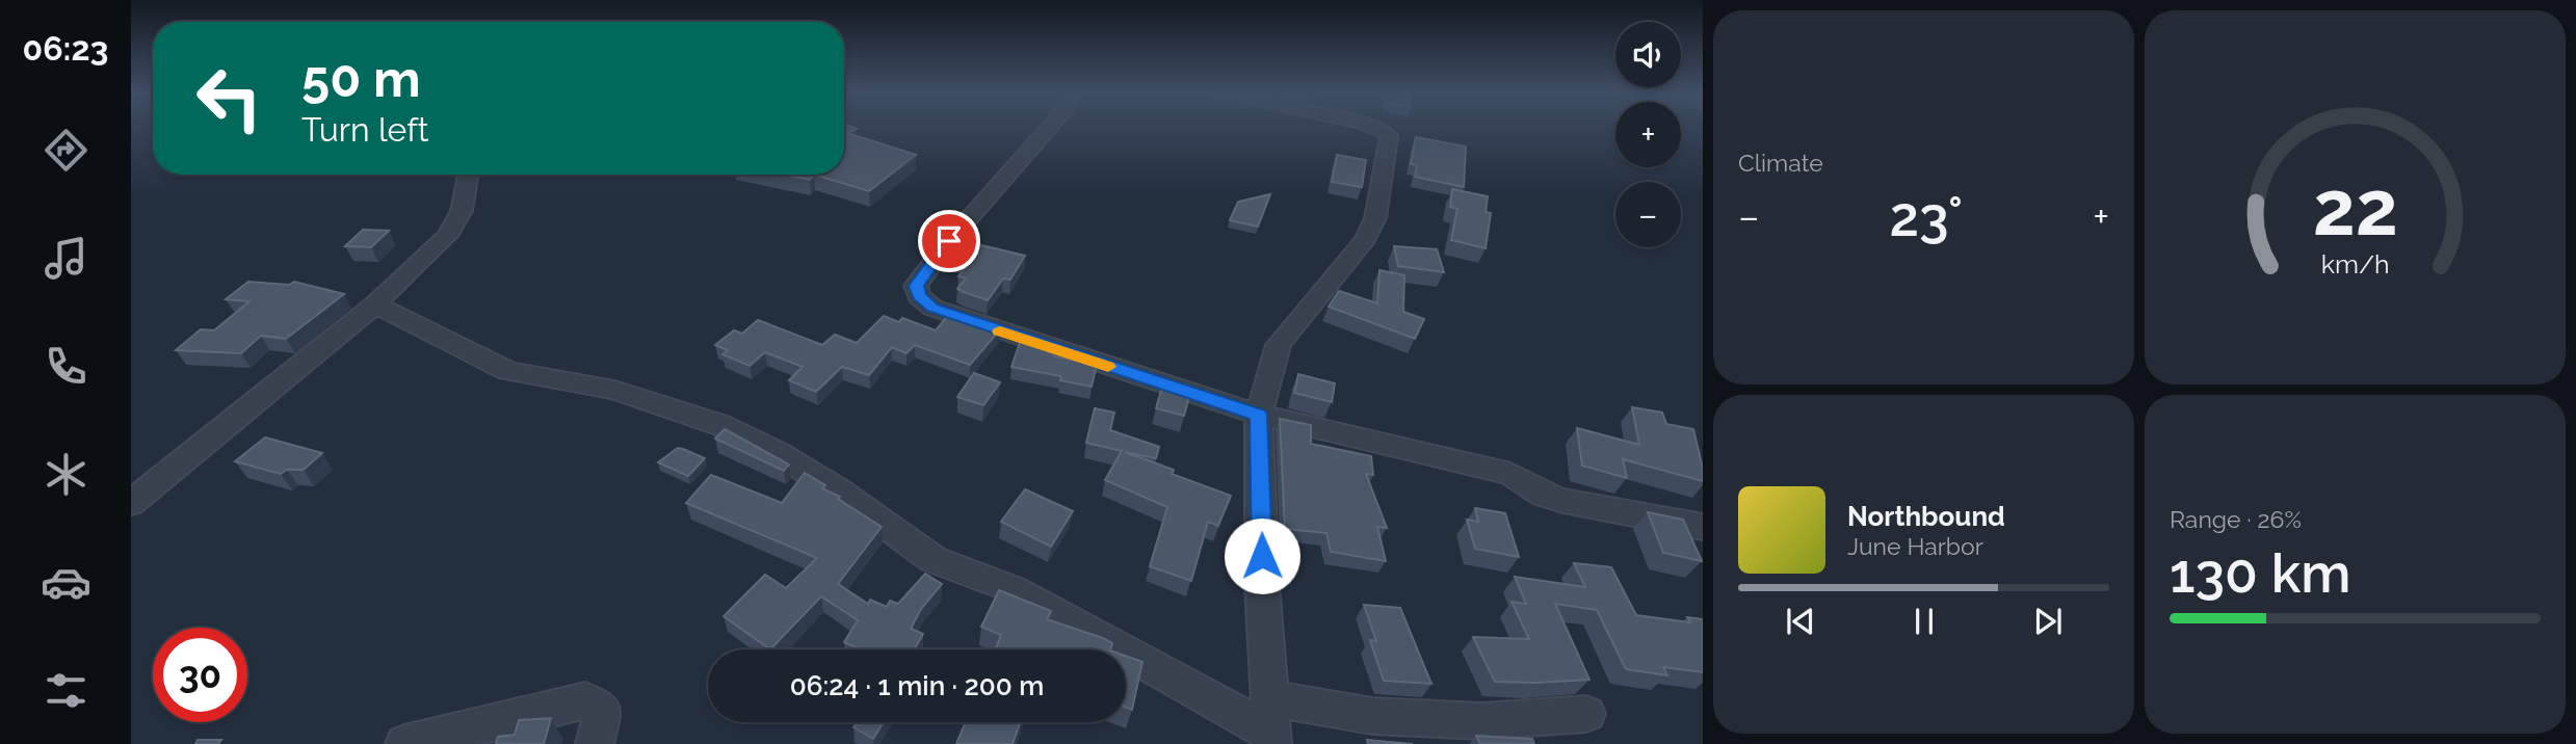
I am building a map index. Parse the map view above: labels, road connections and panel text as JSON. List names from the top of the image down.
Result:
{
  "page": {
    "tabs": "06:23",
    "tile": [
      "Climate",
      ["Range · 26%", "130 km"]
    ],
    "map_buttons": ["+", "−"],
    "turn": ["50 m", "Turn left"],
    "heat": ["−", "23°", "+"],
    "song": ["Northbound", "June Harbor"],
    "limit": "30",
    "trip": "06:24 · 1 min · 200 m",
    "gauge": ["22", "km/h"]
  }
}
